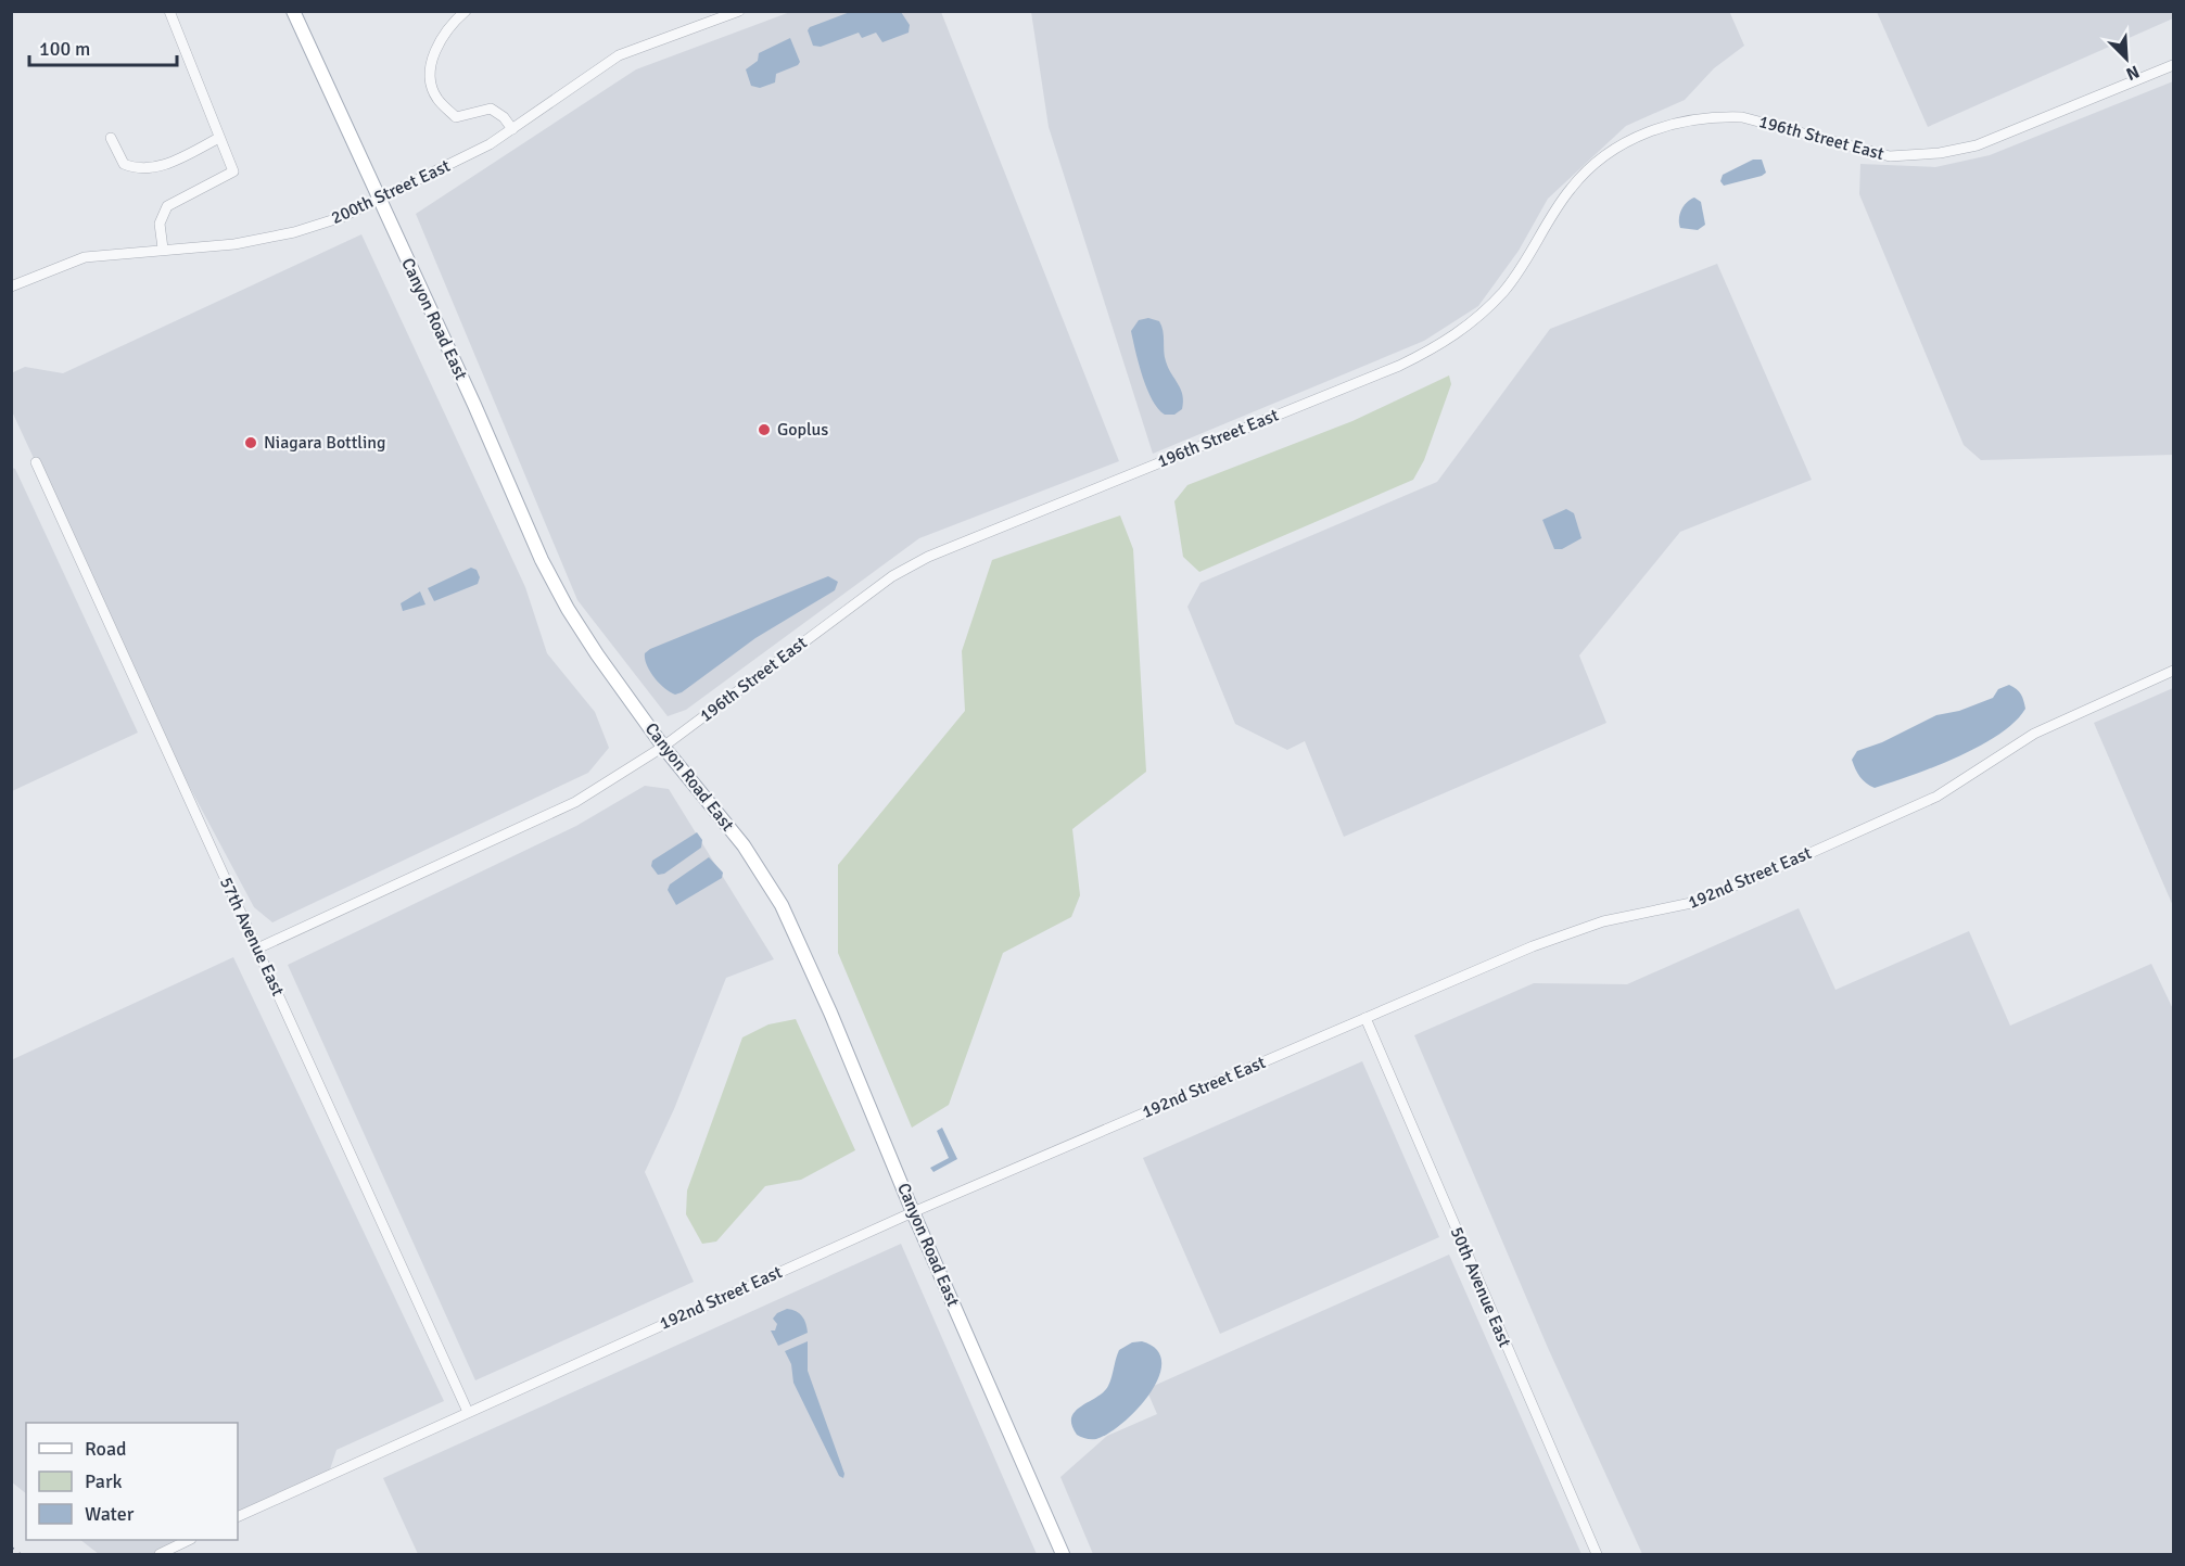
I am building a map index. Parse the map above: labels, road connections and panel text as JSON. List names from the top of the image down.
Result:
{
  "streets": {
    "main road": ["Canyon Road East"],
    "street": [
      "196th Street East",
      "200th Street East",
      "192nd Street East",
      "57th Avenue East",
      "50th Avenue East"
    ]
  },
  "crossings": [
    ["196th Street East", "Canyon Road East"],
    ["196th Street East", "57th Avenue East"],
    ["200th Street East", "Canyon Road East"],
    ["Canyon Road East", "192nd Street East"],
    ["192nd Street East", "57th Avenue East"],
    ["192nd Street East", "50th Avenue East"]
  ],
  "places": ["Goplus", "Niagara Bottling"],
  "legend": ["Road", "Park", "Water"],
  "scale_bar": "100 m",
  "north": "bottom right"
}
